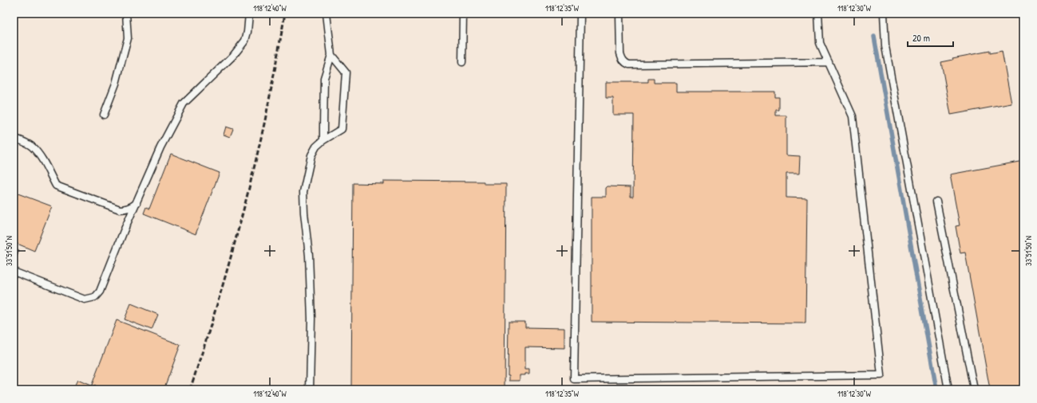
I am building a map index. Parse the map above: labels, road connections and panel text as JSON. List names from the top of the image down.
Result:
{
  "scale_bar": "20 m",
  "coordinates": [
    "118°12'40\"W",
    "118°12'35\"W",
    "118°12'30\"W",
    "33°51'50\"N"
  ]
}
